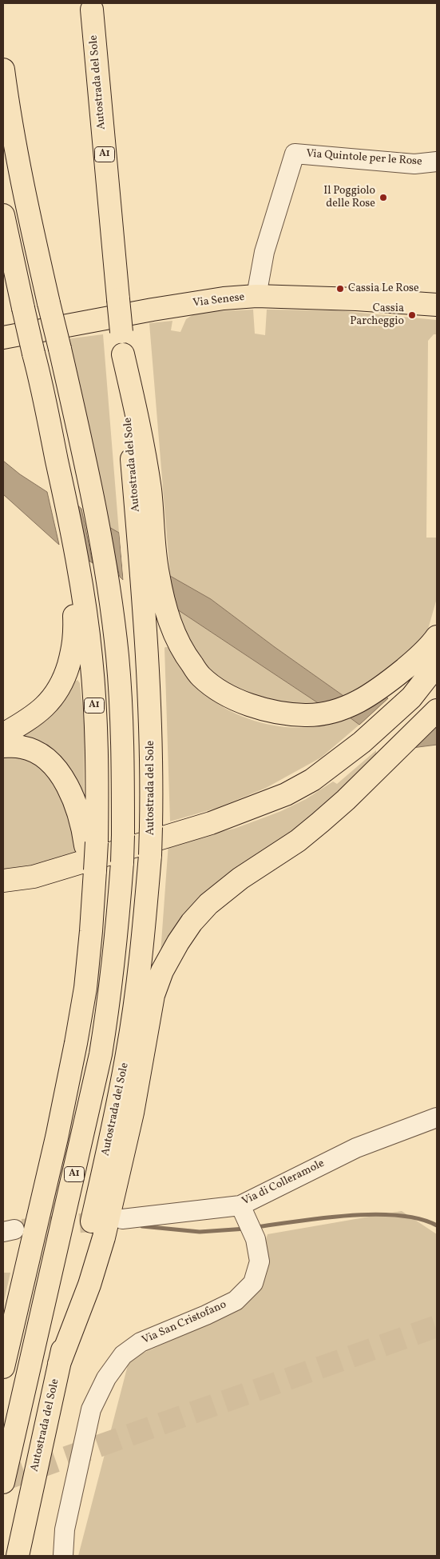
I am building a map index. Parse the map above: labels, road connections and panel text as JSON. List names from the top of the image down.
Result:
{
  "streets": {
    "main road": ["Autostrada del Sole", "A1", "Via Senese"],
    "street": ["Via Quintole per le Rose", "Via di Colleramole", "Via San Cristofano"]
  },
  "crossings": [
    ["Via Quintole per le Rose", "Via Senese"],
    ["Via di Colleramole", "Via San Cristofano"]
  ],
  "places": ["Il Poggiolo delle Rose", "Cassia Le Rose", "Cassia Parcheggio"]
}
